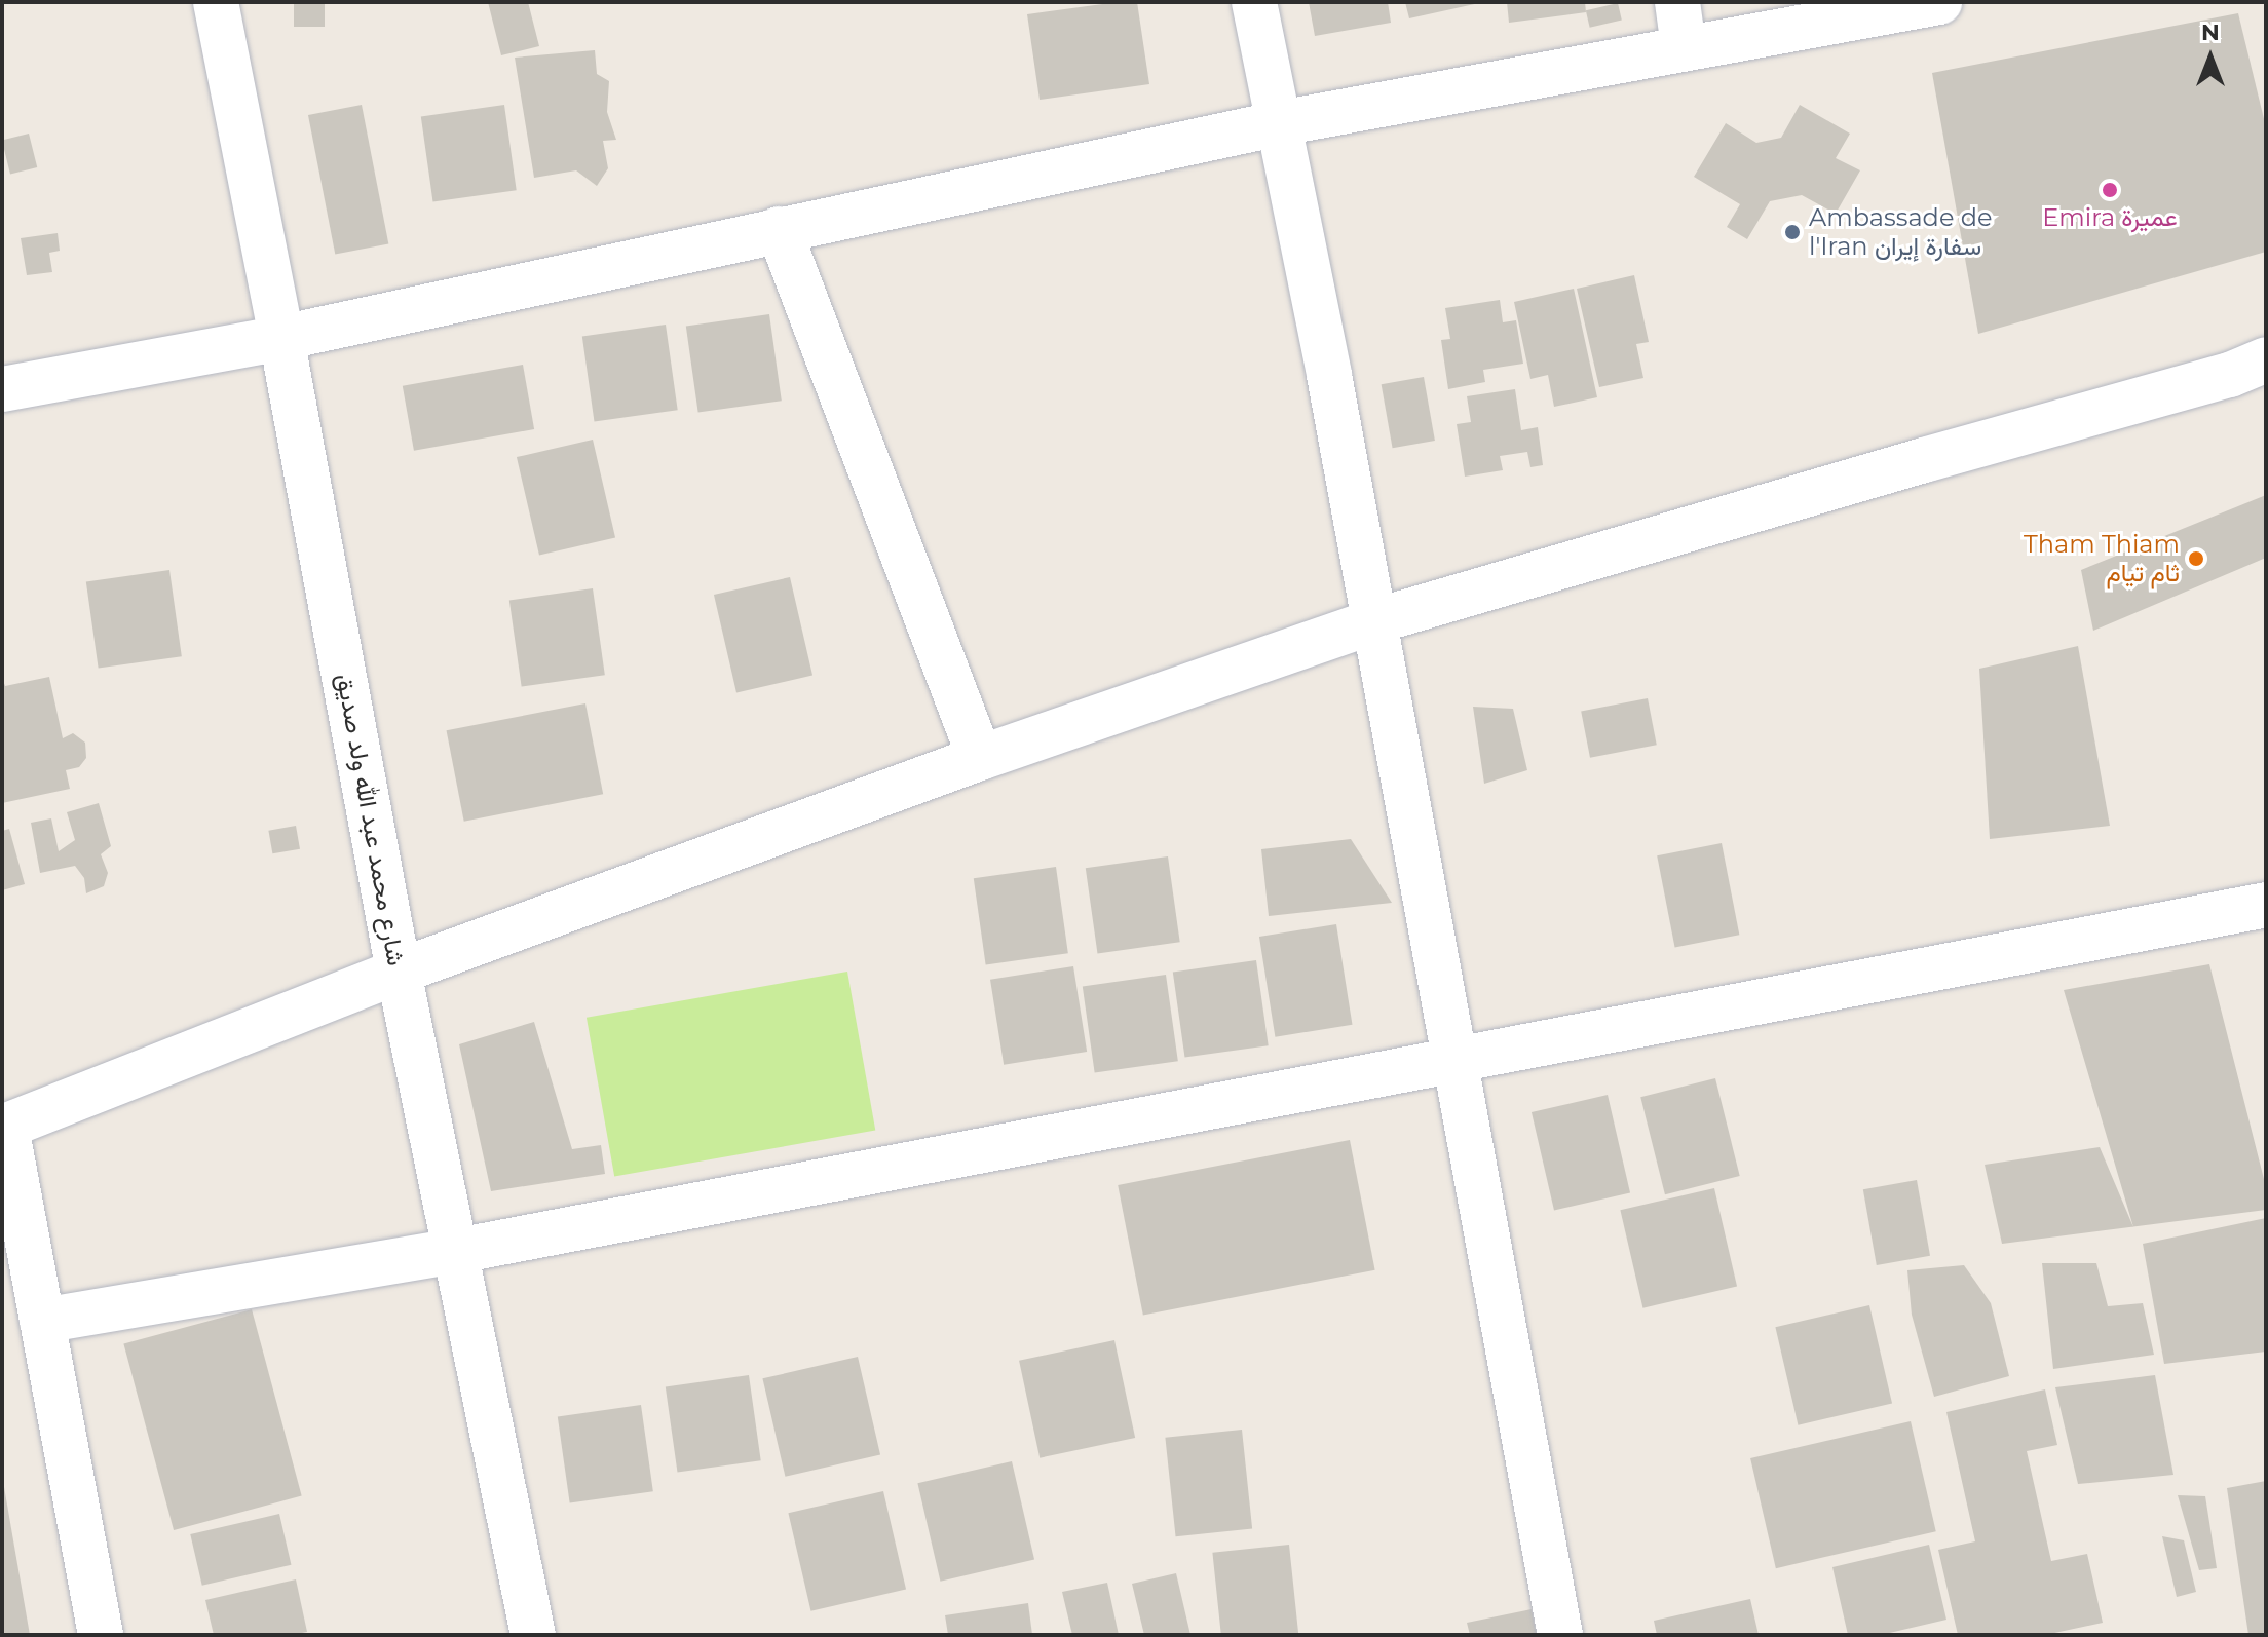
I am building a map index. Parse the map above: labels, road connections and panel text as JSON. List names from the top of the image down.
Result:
{
  "streets": {
    "street": ["شارع محمد عبد الله ولد صديق"]
  },
  "places": ["Emira عميرة", "Ambassade de l'Iran سفارة إيران", "Tham Thiam ثام تيام"],
  "north": "top"
}
